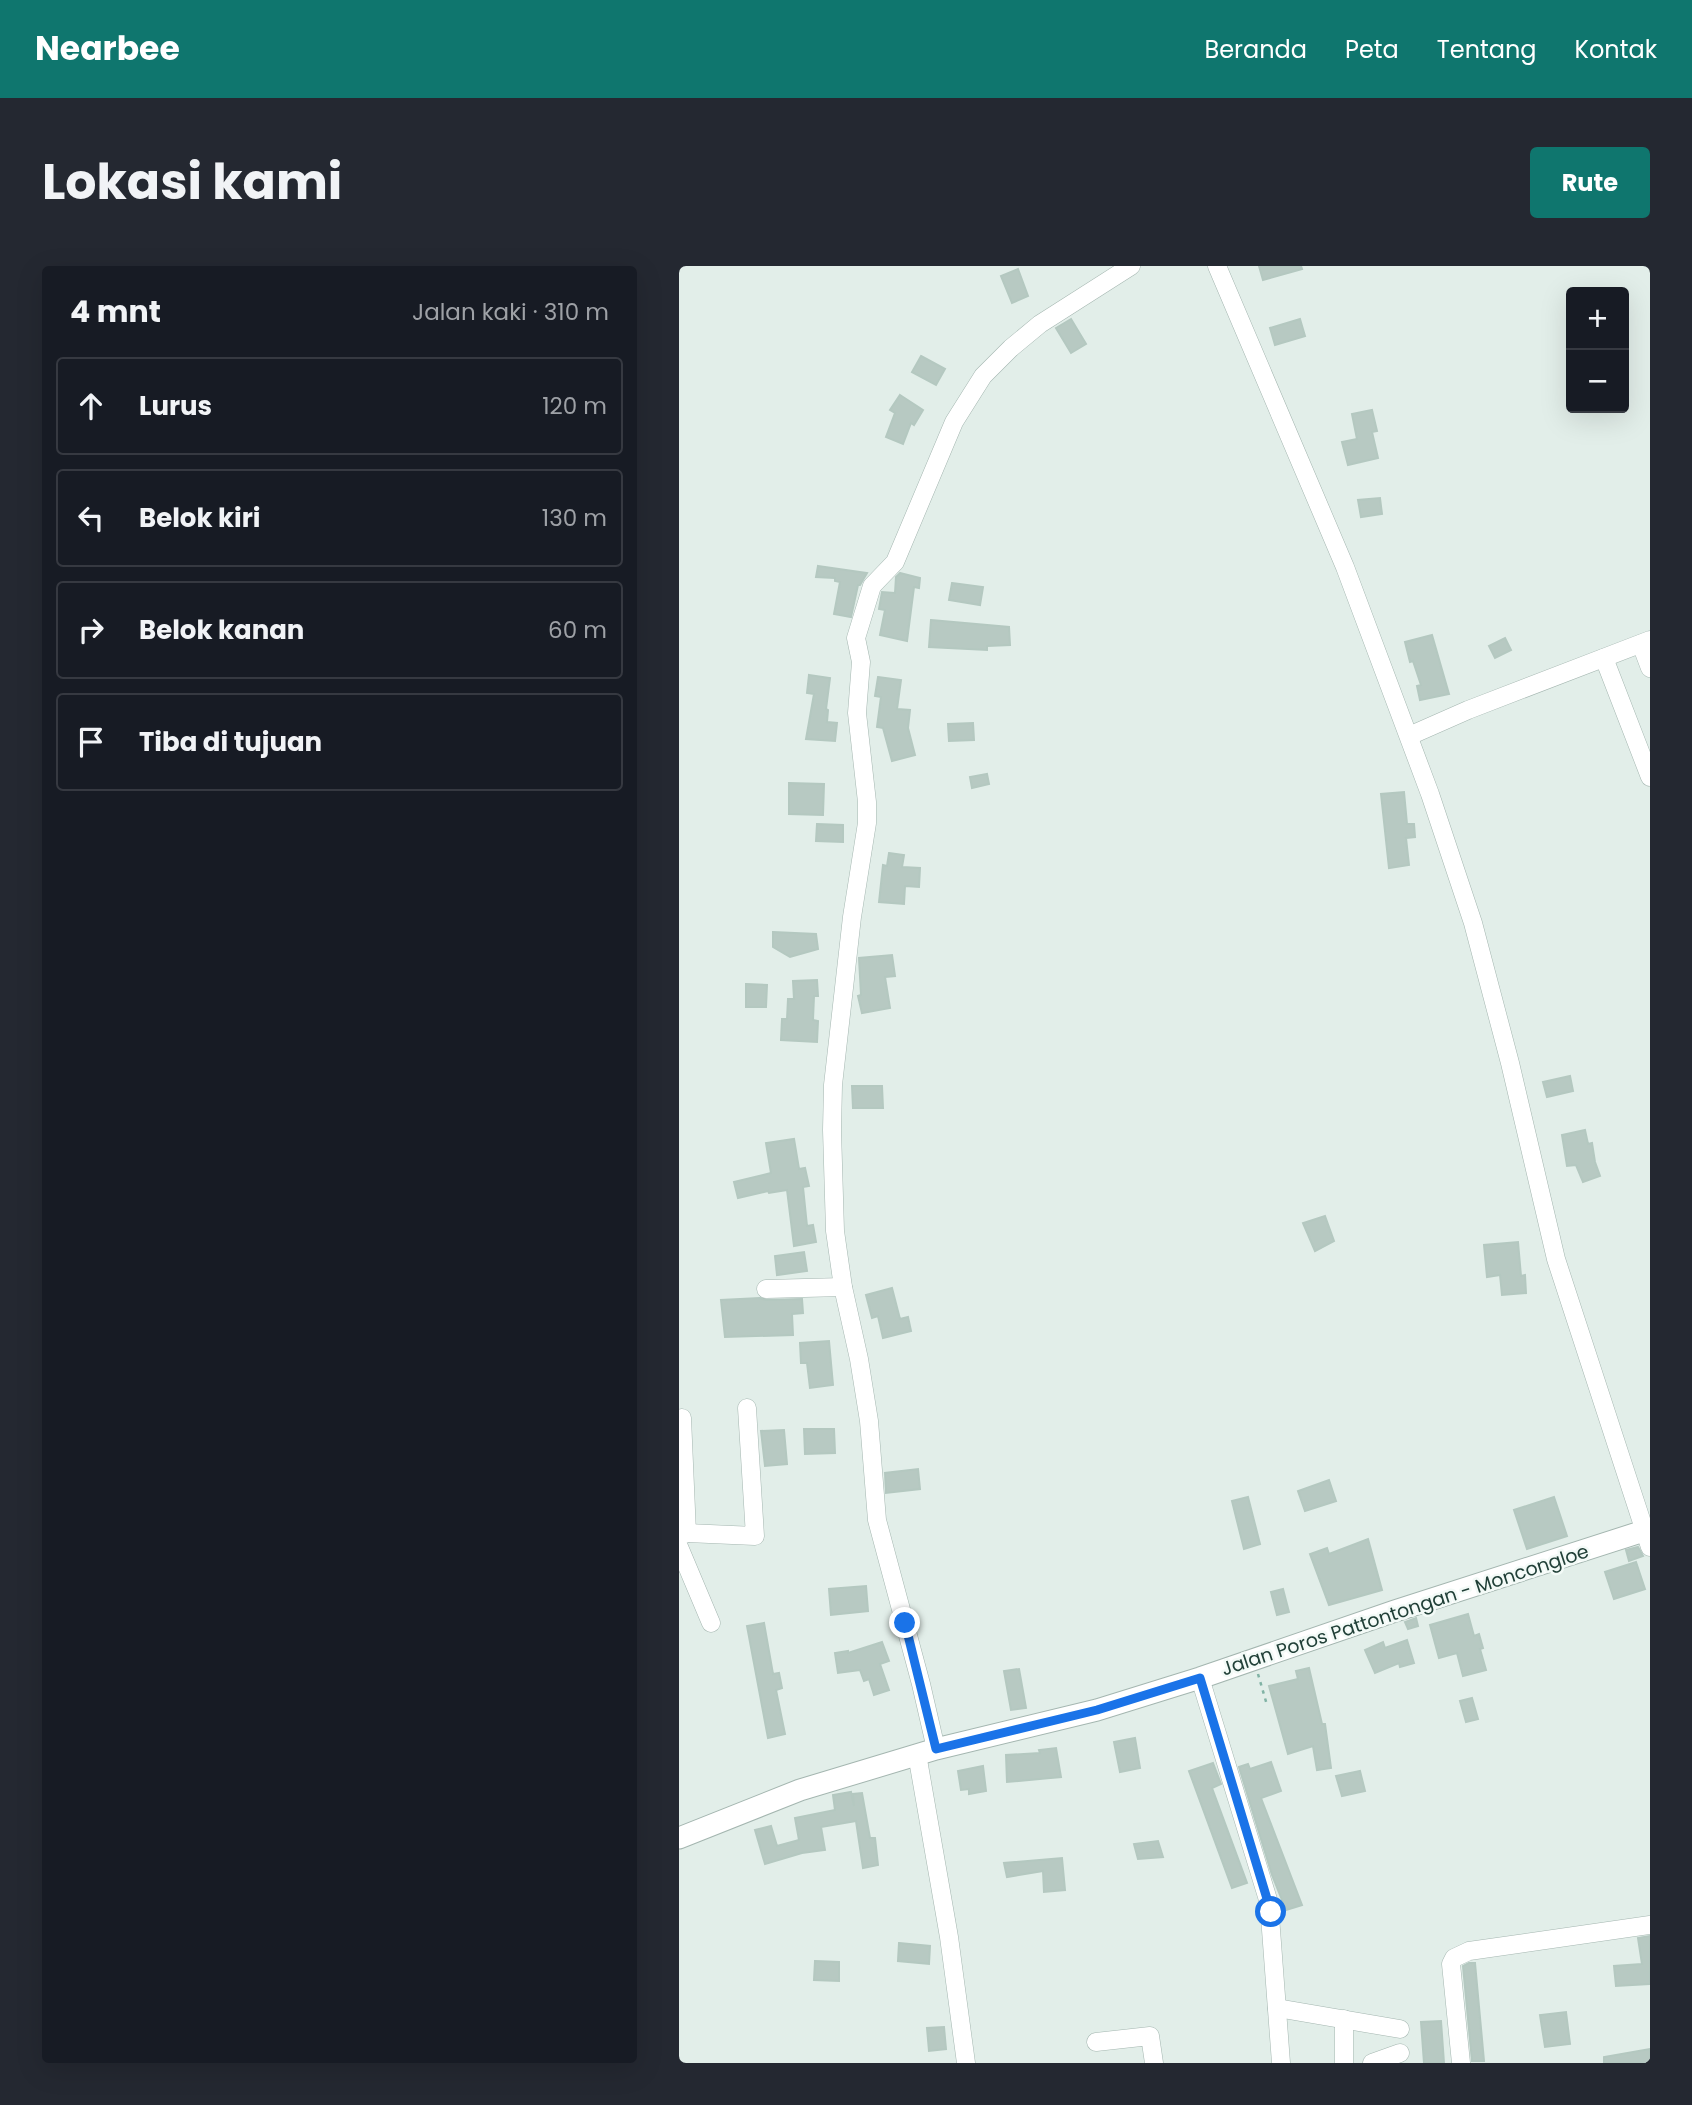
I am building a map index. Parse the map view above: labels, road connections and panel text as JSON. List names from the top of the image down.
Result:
{
  "streets": {
    "street": ["Jalan Poros Pattontongan - Moncongloe"]
  },
  "page": {
    "header": "Nearbee",
    "nav": [
      "Beranda",
      "Peta",
      "Tentang",
      "Kontak"
    ],
    "title": "Lokasi kami",
    "buttons": "Rute",
    "heading": ["4 mnt", "Jalan kaki · 310 m"],
    "map_buttons": ["+", "−"],
    "list": [
      ["Lurus", "120 m"],
      ["Belok kiri", "130 m"],
      ["Belok kanan", "60 m"],
      "Tiba di tujuan"
    ]
  }
}
